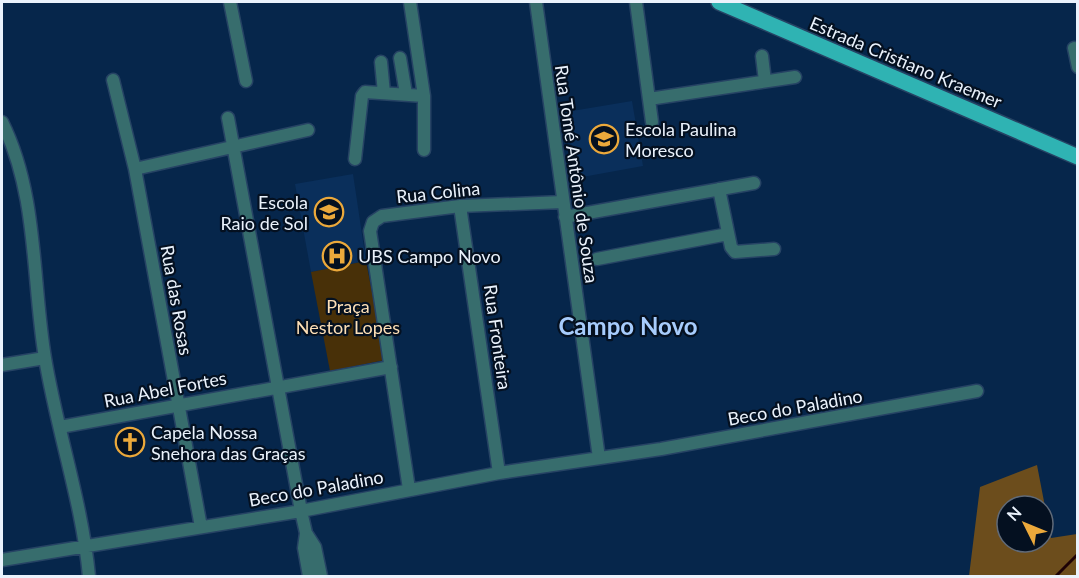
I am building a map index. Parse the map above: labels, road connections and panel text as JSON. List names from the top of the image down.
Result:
{
  "streets": {
    "main road": ["Estrada Cristiano Kraemer"],
    "street": [
      "Rua Tomé Antônio de Souza",
      "Rua Colina",
      "Rua das Rosas",
      "Rua Fronteira",
      "Rua Abel Fortes",
      "Beco do Paladino"
    ]
  },
  "crossings": [
    ["Rua Tomé Antônio de Souza", "Rua Colina"],
    ["Rua Tomé Antônio de Souza", "Beco do Paladino"],
    ["Rua Colina", "Rua Fronteira"],
    ["Rua Colina", "Rua Abel Fortes"],
    ["Rua Colina", "Beco do Paladino"],
    ["Rua das Rosas", "Rua Abel Fortes"],
    ["Rua das Rosas", "Beco do Paladino"],
    ["Rua Fronteira", "Beco do Paladino"]
  ],
  "districts": ["Campo Novo"],
  "parks": ["Praça Nestor Lopes"],
  "places": {
    "school or university": ["Escola Paulina Moresco", "Escola Raio de Sol"],
    "hospital": ["UBS Campo Novo"],
    "church": ["Capela Nossa Snehora das Graças"]
  },
  "north": "top left"
}
